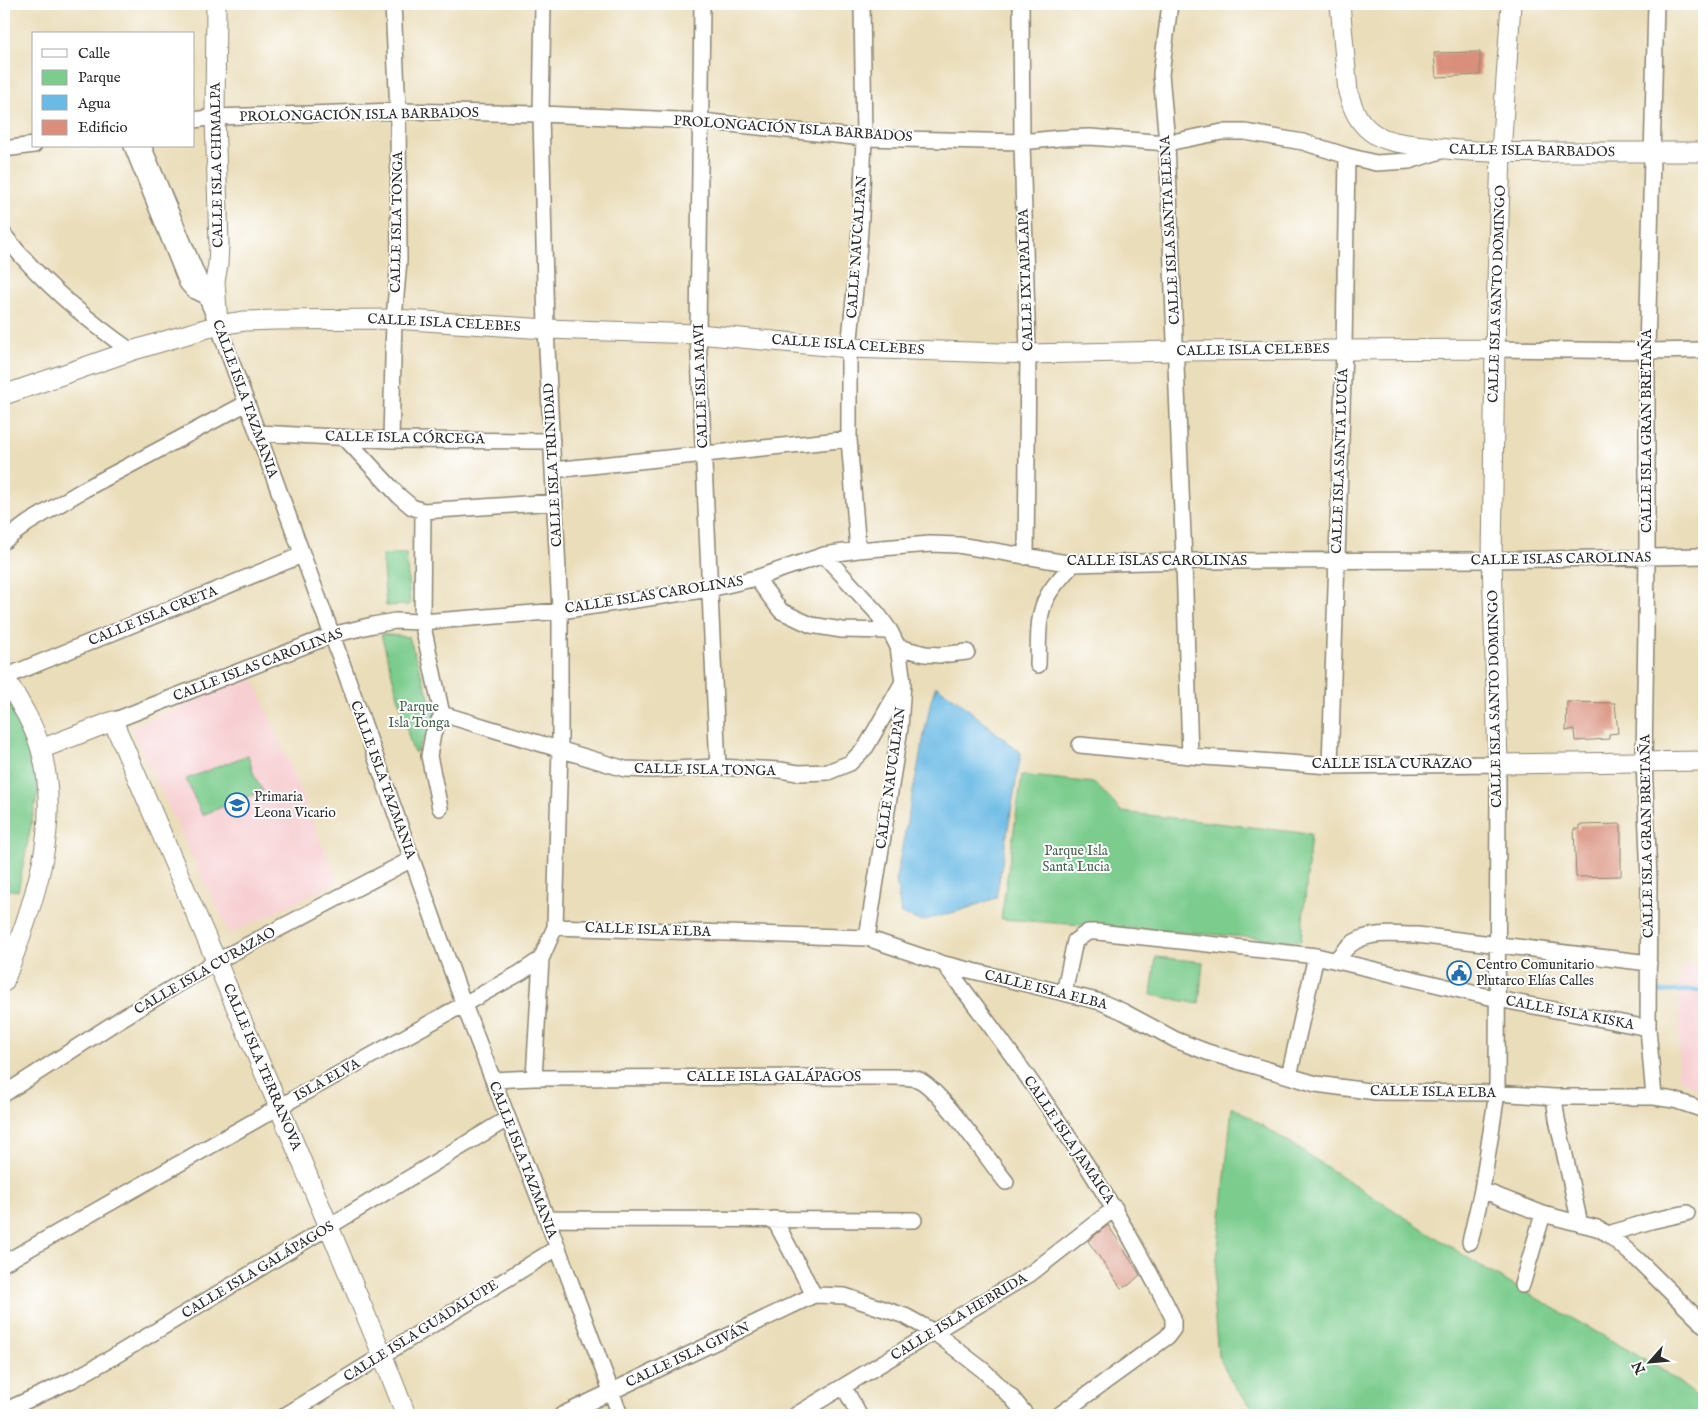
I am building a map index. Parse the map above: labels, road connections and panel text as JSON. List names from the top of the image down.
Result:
{
  "streets": {
    "street": [
      "PROLONGACIÓN ISLA BARBADOS",
      "CALLE ISLA BARBADOS",
      "CALLE ISLA CHIMALPA",
      "CALLE ISLA TONGA",
      "CALLE ISLA SANTA ELENA",
      "CALLE NAUCALPAN",
      "CALLE IXTAPALAPA",
      "CALLE ISLA SANTO DOMINGO",
      "CALLE ISLA CELEBES",
      "CALLE ISLA MAVI",
      "CALLE ISLA TAZMANIA",
      "CALLE ISLA GRAN BRETAÑA",
      "CALLE ISLA CÓRCEGA",
      "CALLE ISLA SANTA LUCÍA",
      "CALLE ISLA TRINIDAD",
      "CALLE ISLAS CAROLINAS",
      "CALLE ISLA CRETA",
      "CALLE ISLA CURAZAO",
      "CALLE ISLA ELBA",
      "CALLE ISLA KISKA",
      "CALLE ISLA TERRANOVA",
      "CALLE ISLA GALÁPAGOS",
      "ISLA ELVA",
      "CALLE ISLA JAMAICA",
      "CALLE ISLA HEBRIDA",
      "CALLE ISLA GUADALUPE",
      "CALLE ISLA GIVÁN"
    ]
  },
  "crossings": [
    ["PROLONGACIÓN ISLA BARBADOS", "CALLE ISLA BARBADOS"],
    ["PROLONGACIÓN ISLA BARBADOS", "CALLE ISLA CHIMALPA"],
    ["PROLONGACIÓN ISLA BARBADOS", "CALLE ISLA TONGA"],
    ["PROLONGACIÓN ISLA BARBADOS", "CALLE ISLA SANTA ELENA"],
    ["PROLONGACIÓN ISLA BARBADOS", "CALLE NAUCALPAN"],
    ["PROLONGACIÓN ISLA BARBADOS", "CALLE IXTAPALAPA"],
    ["PROLONGACIÓN ISLA BARBADOS", "CALLE ISLA MAVI"],
    ["PROLONGACIÓN ISLA BARBADOS", "CALLE ISLA SANTA LUCÍA"],
    ["PROLONGACIÓN ISLA BARBADOS", "CALLE ISLA TRINIDAD"],
    ["CALLE ISLA BARBADOS", "CALLE ISLA SANTO DOMINGO"],
    ["CALLE ISLA BARBADOS", "CALLE ISLA GRAN BRETAÑA"],
    ["CALLE ISLA CHIMALPA", "CALLE ISLA CELEBES"],
    ["CALLE ISLA CHIMALPA", "CALLE ISLA TAZMANIA"],
    ["CALLE ISLA TONGA", "CALLE NAUCALPAN"],
    ["CALLE ISLA TONGA", "CALLE ISLA CELEBES"],
    ["CALLE ISLA TONGA", "CALLE ISLA MAVI"],
    ["CALLE ISLA TONGA", "CALLE ISLA CÓRCEGA"],
    ["CALLE ISLA TONGA", "CALLE ISLA TRINIDAD"],
    ["CALLE ISLA SANTA ELENA", "CALLE ISLA CELEBES"],
    ["CALLE ISLA SANTA ELENA", "CALLE ISLAS CAROLINAS"],
    ["CALLE ISLA SANTA ELENA", "CALLE ISLA CURAZAO"],
    ["CALLE NAUCALPAN", "CALLE ISLA CELEBES"],
    ["CALLE NAUCALPAN", "CALLE ISLAS CAROLINAS"],
    ["CALLE NAUCALPAN", "CALLE ISLA ELBA"],
    ["CALLE IXTAPALAPA", "CALLE ISLA CELEBES"],
    ["CALLE IXTAPALAPA", "CALLE ISLAS CAROLINAS"],
    ["CALLE ISLA SANTO DOMINGO", "CALLE ISLA CELEBES"],
    ["CALLE ISLA SANTO DOMINGO", "CALLE ISLAS CAROLINAS"],
    ["CALLE ISLA SANTO DOMINGO", "CALLE ISLA CURAZAO"],
    ["CALLE ISLA SANTO DOMINGO", "CALLE ISLA ELBA"],
    ["CALLE ISLA SANTO DOMINGO", "CALLE ISLA KISKA"],
    ["CALLE ISLA CELEBES", "CALLE ISLA MAVI"],
    ["CALLE ISLA CELEBES", "CALLE ISLA TAZMANIA"],
    ["CALLE ISLA CELEBES", "CALLE ISLA GRAN BRETAÑA"],
    ["CALLE ISLA CELEBES", "CALLE ISLA SANTA LUCÍA"],
    ["CALLE ISLA CELEBES", "CALLE ISLA TRINIDAD"],
    ["CALLE ISLA MAVI", "CALLE ISLAS CAROLINAS"],
    ["CALLE ISLA TAZMANIA", "CALLE ISLA CÓRCEGA"],
    ["CALLE ISLA TAZMANIA", "CALLE ISLAS CAROLINAS"],
    ["CALLE ISLA TAZMANIA", "CALLE ISLA CRETA"],
    ["CALLE ISLA TAZMANIA", "CALLE ISLA CURAZAO"],
    ["CALLE ISLA TAZMANIA", "CALLE ISLA GALÁPAGOS"],
    ["CALLE ISLA TAZMANIA", "ISLA ELVA"],
    ["CALLE ISLA TAZMANIA", "CALLE ISLA GUADALUPE"],
    ["CALLE ISLA TAZMANIA", "CALLE ISLA GIVÁN"],
    ["CALLE ISLA GRAN BRETAÑA", "CALLE ISLAS CAROLINAS"],
    ["CALLE ISLA GRAN BRETAÑA", "CALLE ISLA CURAZAO"],
    ["CALLE ISLA GRAN BRETAÑA", "CALLE ISLA ELBA"],
    ["CALLE ISLA GRAN BRETAÑA", "CALLE ISLA KISKA"],
    ["CALLE ISLA CÓRCEGA", "CALLE ISLA TRINIDAD"],
    ["CALLE ISLA SANTA LUCÍA", "CALLE ISLAS CAROLINAS"],
    ["CALLE ISLA SANTA LUCÍA", "CALLE ISLA CURAZAO"],
    ["CALLE ISLA TRINIDAD", "CALLE ISLAS CAROLINAS"],
    ["CALLE ISLA TRINIDAD", "CALLE ISLA ELBA"],
    ["CALLE ISLAS CAROLINAS", "CALLE ISLA TERRANOVA"],
    ["CALLE ISLA CURAZAO", "CALLE ISLA TERRANOVA"],
    ["CALLE ISLA ELBA", "CALLE ISLA KISKA"],
    ["CALLE ISLA ELBA", "CALLE ISLA JAMAICA"],
    ["CALLE ISLA TERRANOVA", "CALLE ISLA GALÁPAGOS"],
    ["CALLE ISLA TERRANOVA", "ISLA ELVA"],
    ["CALLE ISLA TERRANOVA", "CALLE ISLA GUADALUPE"],
    ["CALLE ISLA JAMAICA", "CALLE ISLA HEBRIDA"]
  ],
  "parks": ["Parque Isla Tonga", "Parque Isla Santa Lucia"],
  "places": {
    "school or university": ["Primaria Leona Vicario"],
    "public building": ["Centro Comunitario Plutarco Elías Calles"]
  },
  "legend": [
    "Calle",
    "Parque",
    "Agua",
    "Edificio"
  ],
  "north": "bottom left"
}
